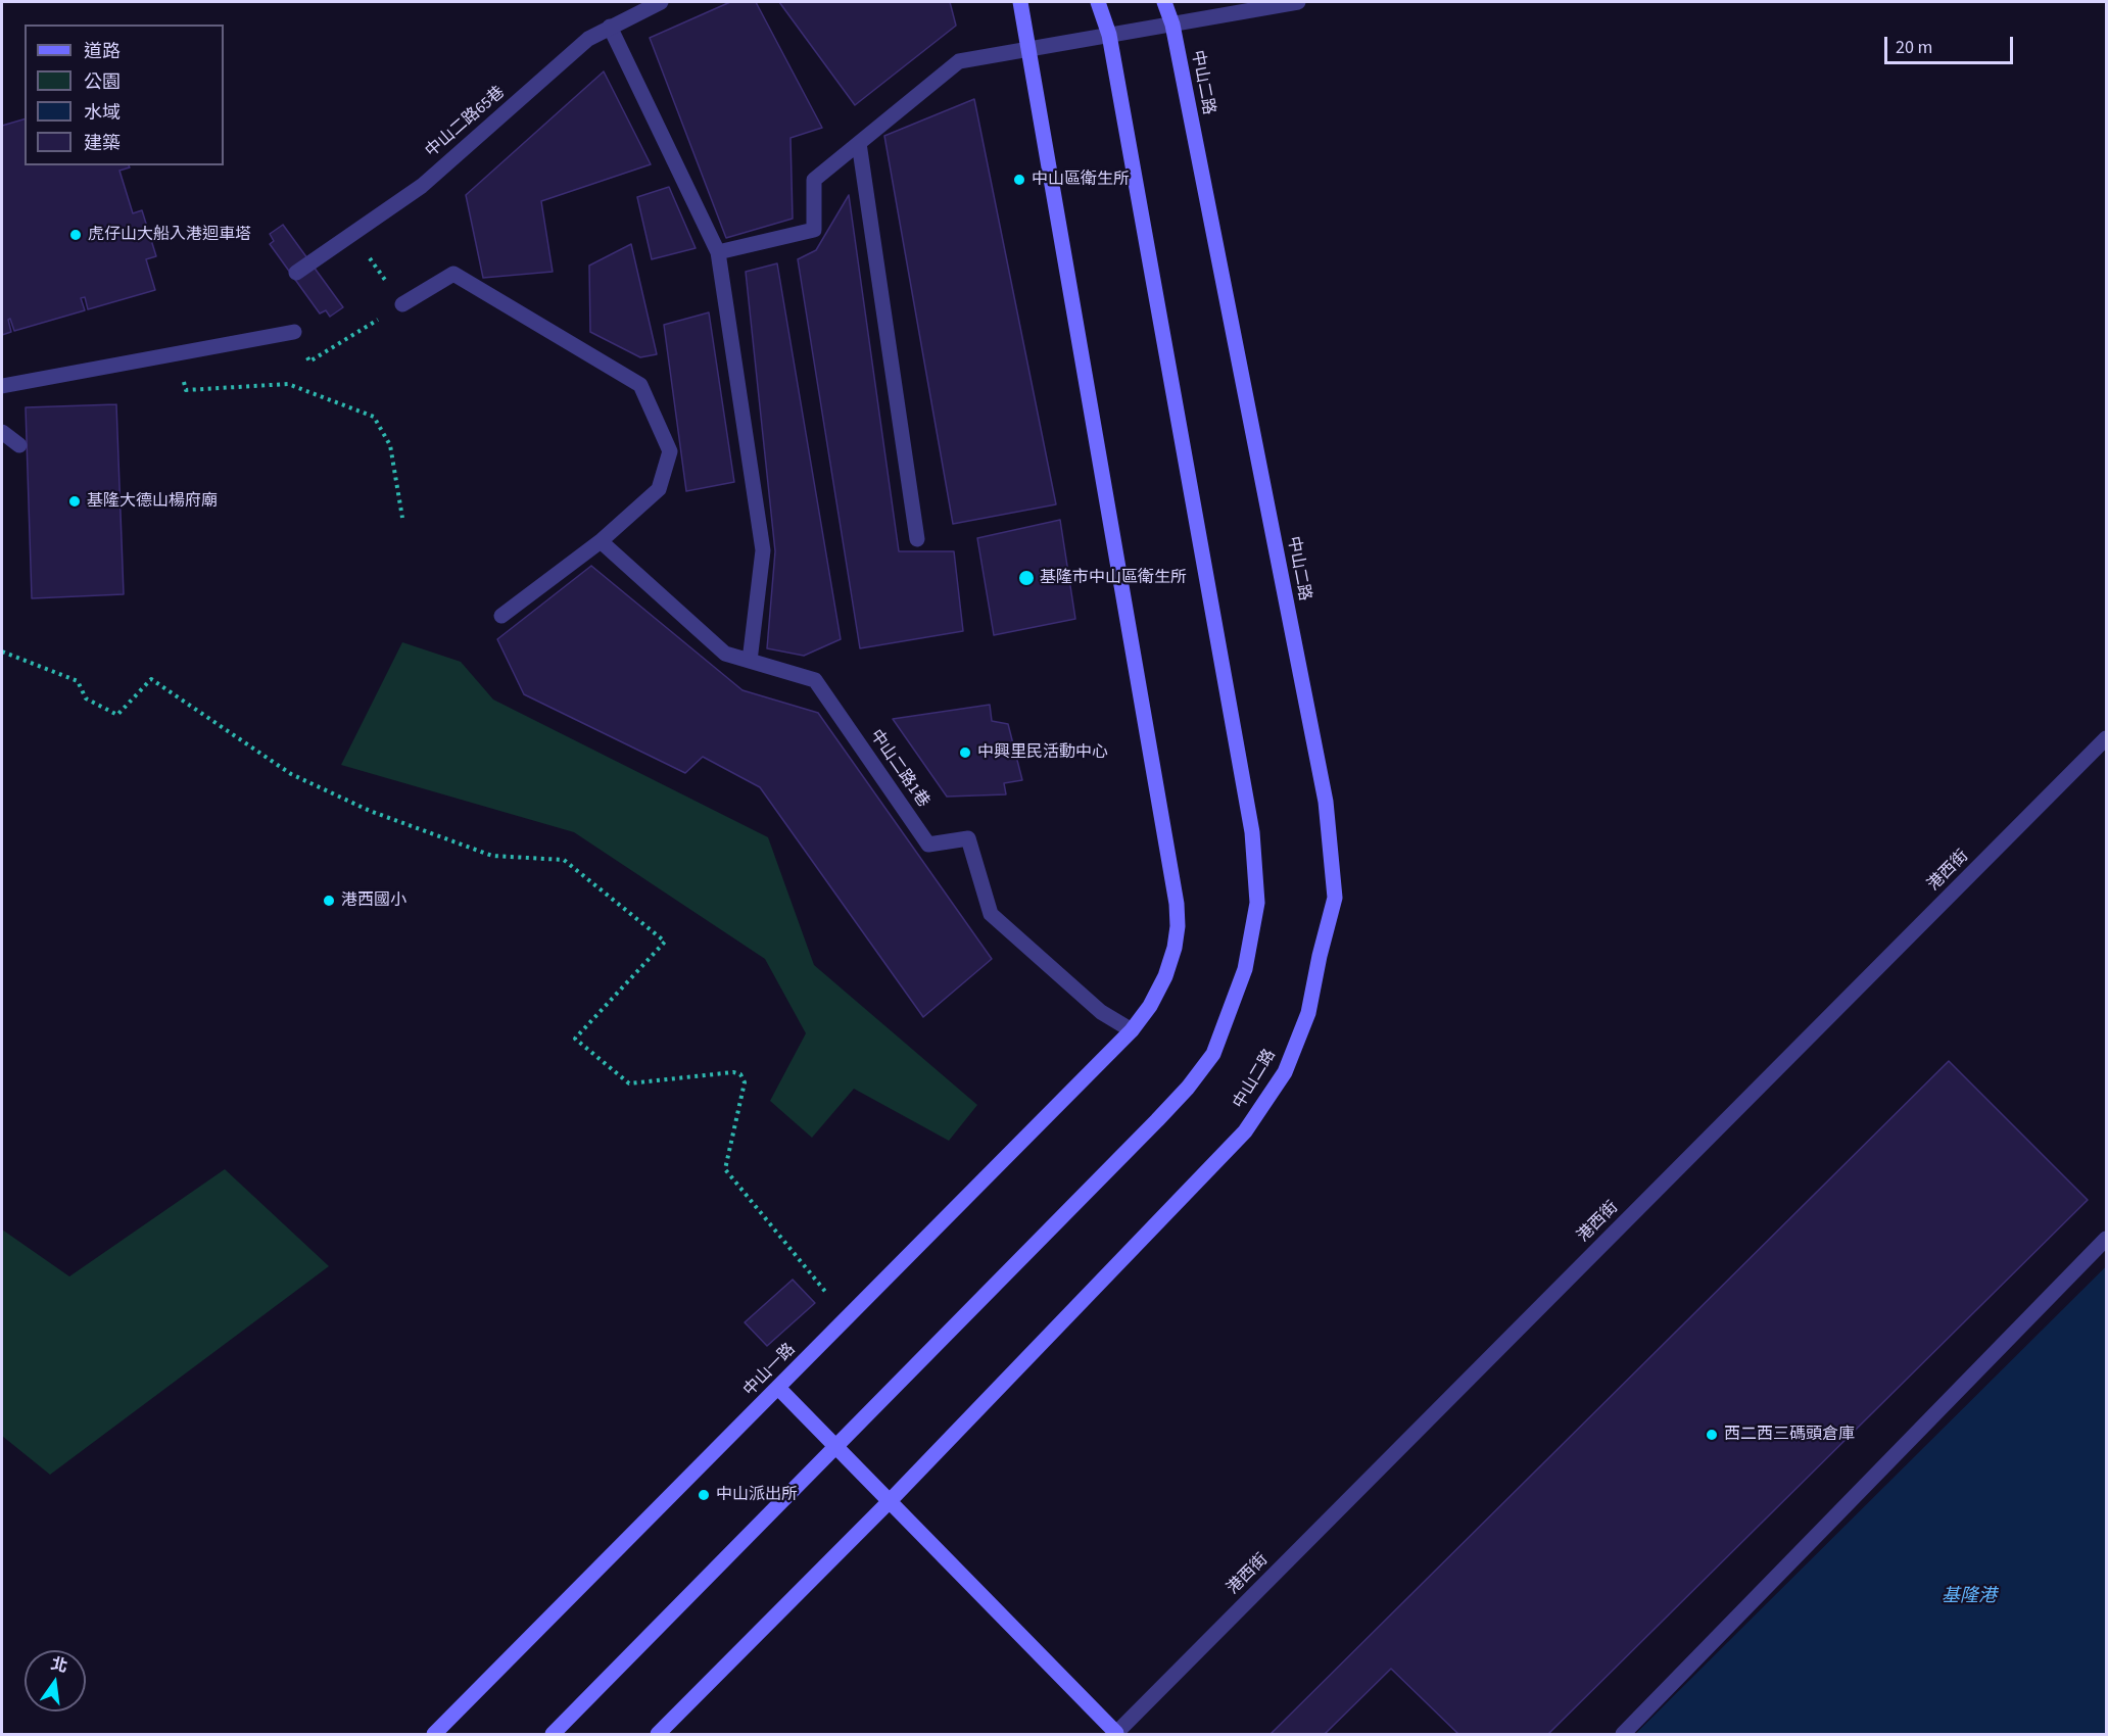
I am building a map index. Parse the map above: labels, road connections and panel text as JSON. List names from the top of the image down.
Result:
{
  "streets": {
    "street": [
      "中山二路",
      "中山二路65巷",
      "中山二路1巷",
      "港西街",
      "中山一路"
    ]
  },
  "crossings": [
    ["中山二路", "港西街"],
    ["中山二路1巷", "中山一路"],
    ["港西街", "中山一路"]
  ],
  "water": ["基隆港"],
  "places": [
    "中山區衛生所",
    "虎仔山大船入港迴車塔",
    "基隆大德山楊府廟",
    "基隆市中山區衛生所",
    "中興里民活動中心",
    "港西國小",
    "西二西三碼頭倉庫",
    "中山派出所"
  ],
  "legend": [
    "道路",
    "公園",
    "水域",
    "建築"
  ],
  "scale_bar": "20 m",
  "north": "top"
}
